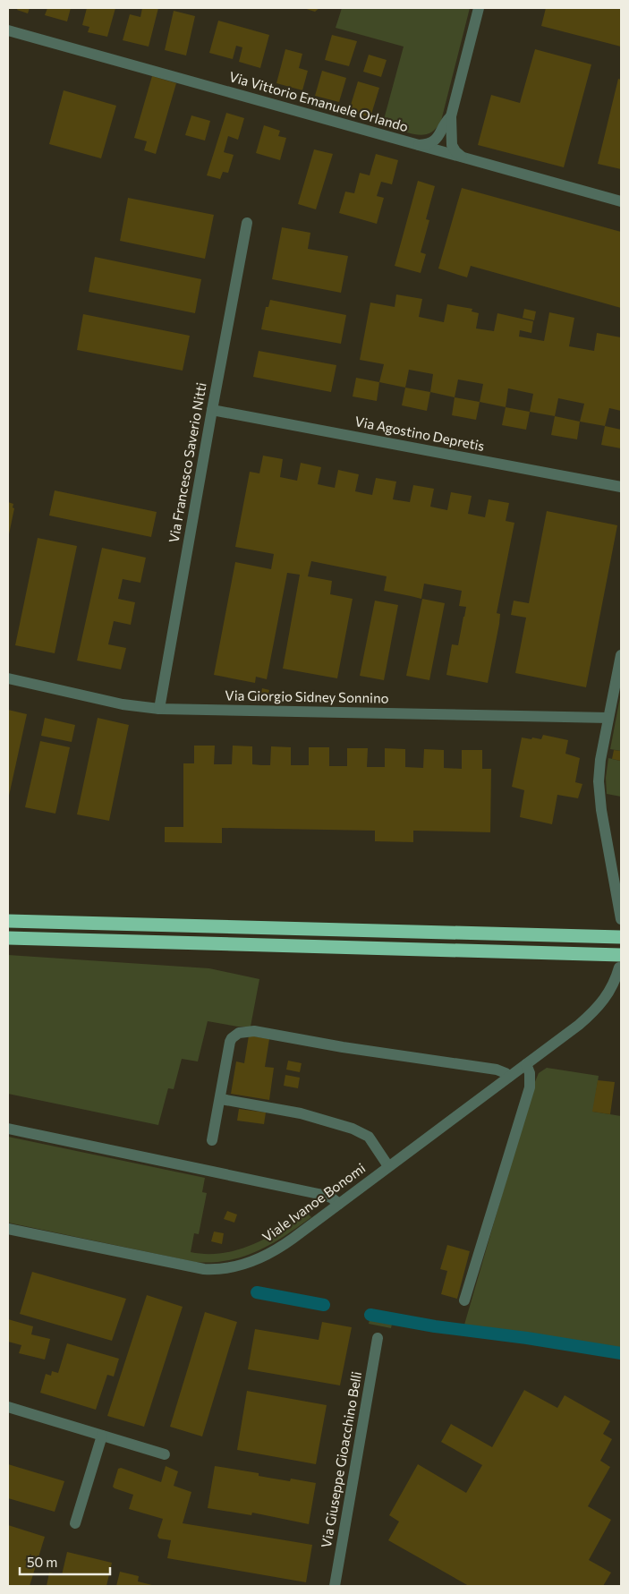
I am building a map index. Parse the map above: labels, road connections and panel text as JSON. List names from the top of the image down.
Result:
{
  "streets": {
    "street": [
      "Via Vittorio Emanuele Orlando",
      "Via Agostino Depretis",
      "Via Francesco Saverio Nitti",
      "Via Giorgio Sidney Sonnino",
      "Viale Ivanoe Bonomi",
      "Via Giuseppe Gioacchino Belli"
    ]
  },
  "crossings": [
    ["Via Agostino Depretis", "Via Francesco Saverio Nitti"],
    ["Via Francesco Saverio Nitti", "Via Giorgio Sidney Sonnino"]
  ],
  "scale_bar": "50 m"
}
